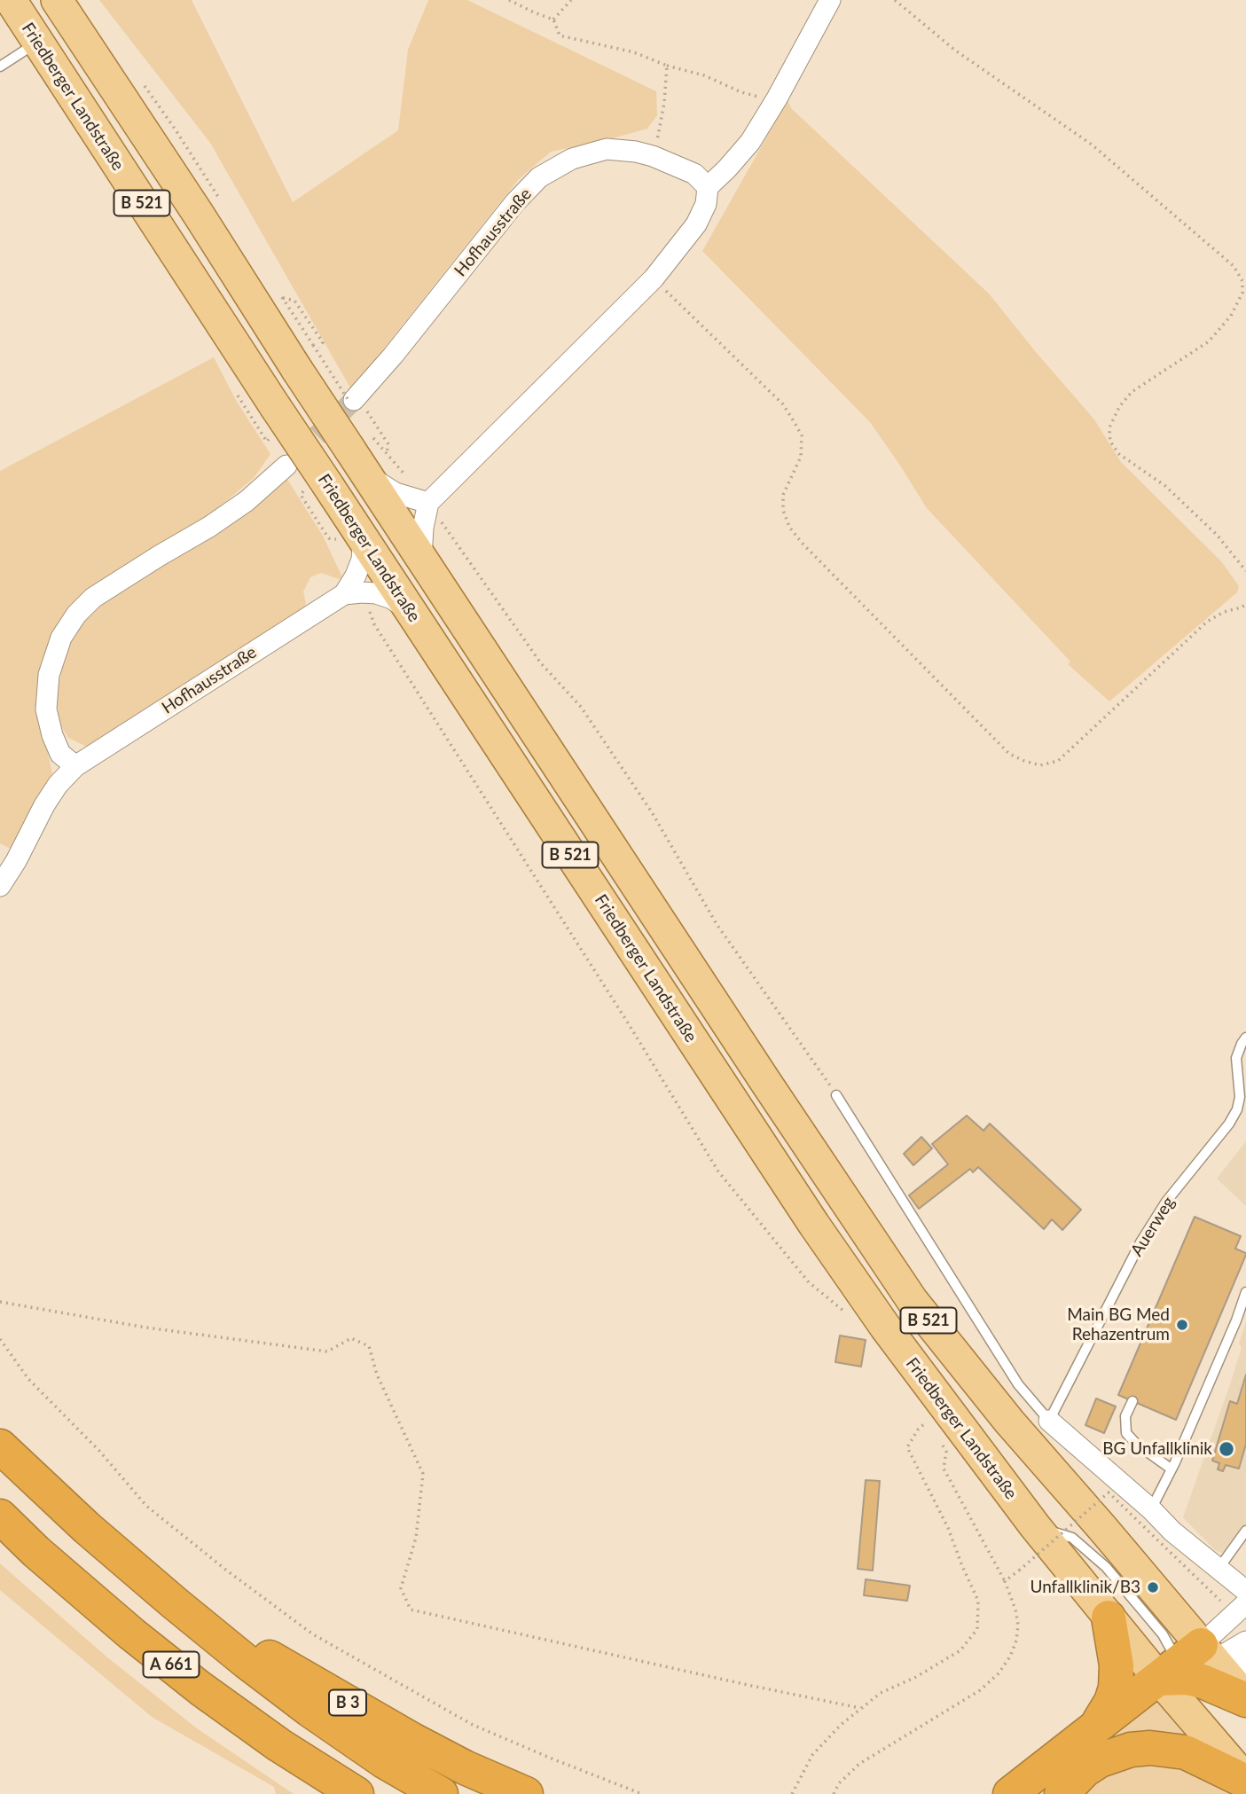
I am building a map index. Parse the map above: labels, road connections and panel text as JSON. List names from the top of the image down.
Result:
{
  "streets": {
    "highway": ["A 661", "B 3"],
    "main road": ["Friedberger Landstraße", "B 521"],
    "street": ["Hofhausstraße"],
    "lane": ["Auerweg"]
  },
  "crossings": [
    ["Friedberger Landstraße", "Hofhausstraße"],
    ["A 661", "B 3"]
  ],
  "places": ["Main BG Med Rehazentrum", "BG Unfallklinik", "Unfallklinik/B3"]
}
